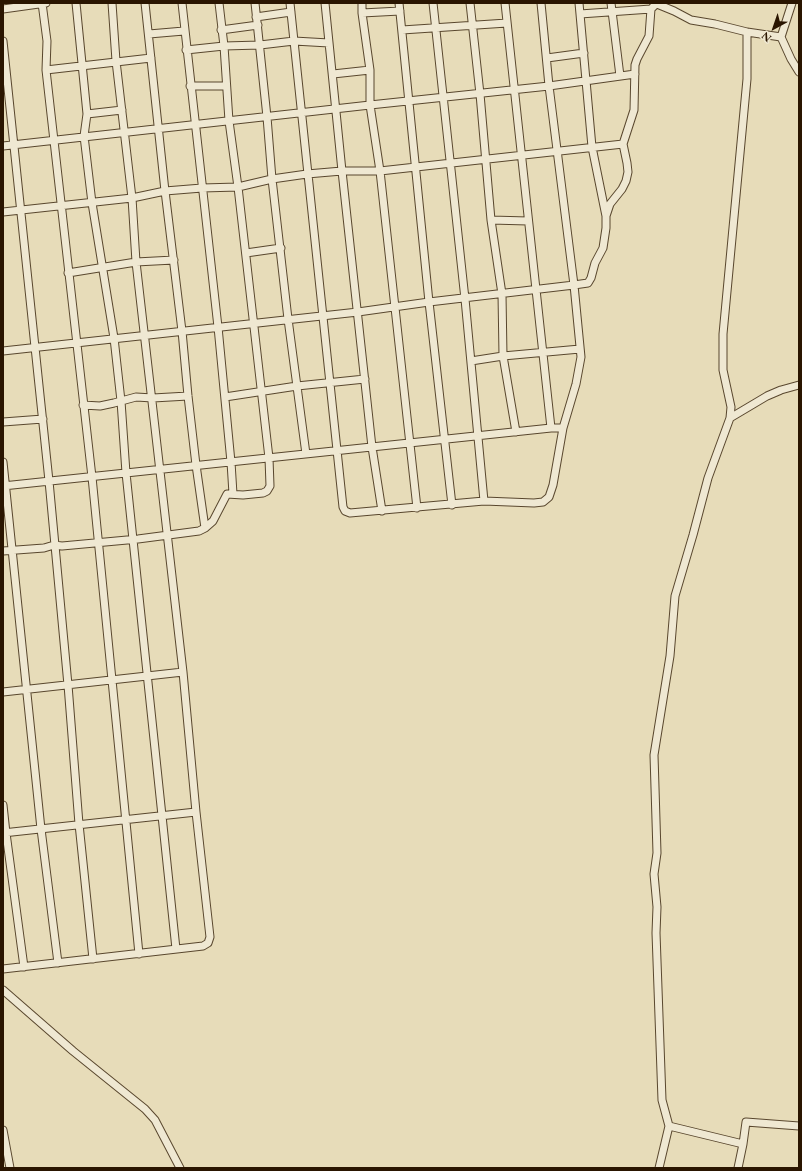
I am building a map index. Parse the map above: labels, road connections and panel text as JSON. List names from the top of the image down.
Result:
{
  "north": "bottom left"
}
